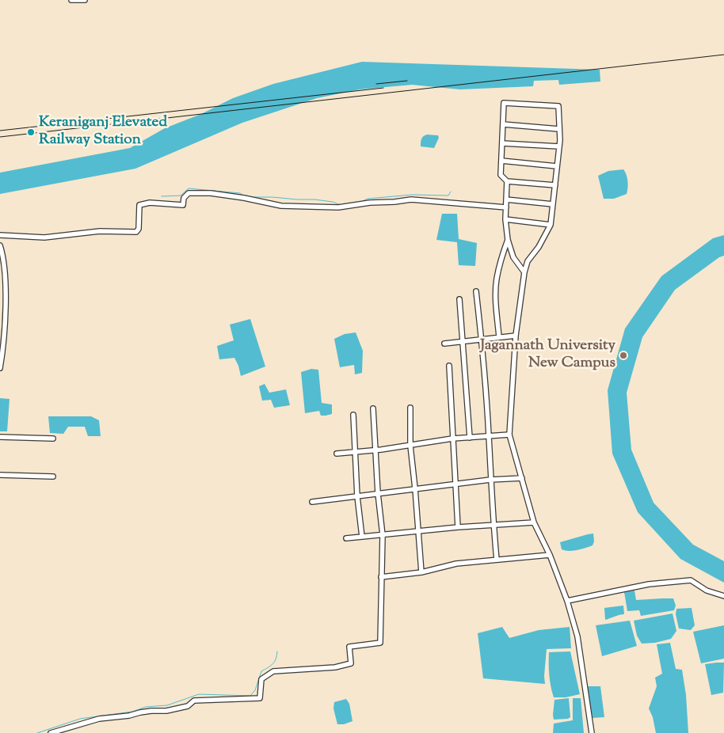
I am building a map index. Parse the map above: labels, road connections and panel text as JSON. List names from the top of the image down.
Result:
{
  "places": ["Keraniganj Elevated Railway Station", "Jagannath University New Campus"]
}
